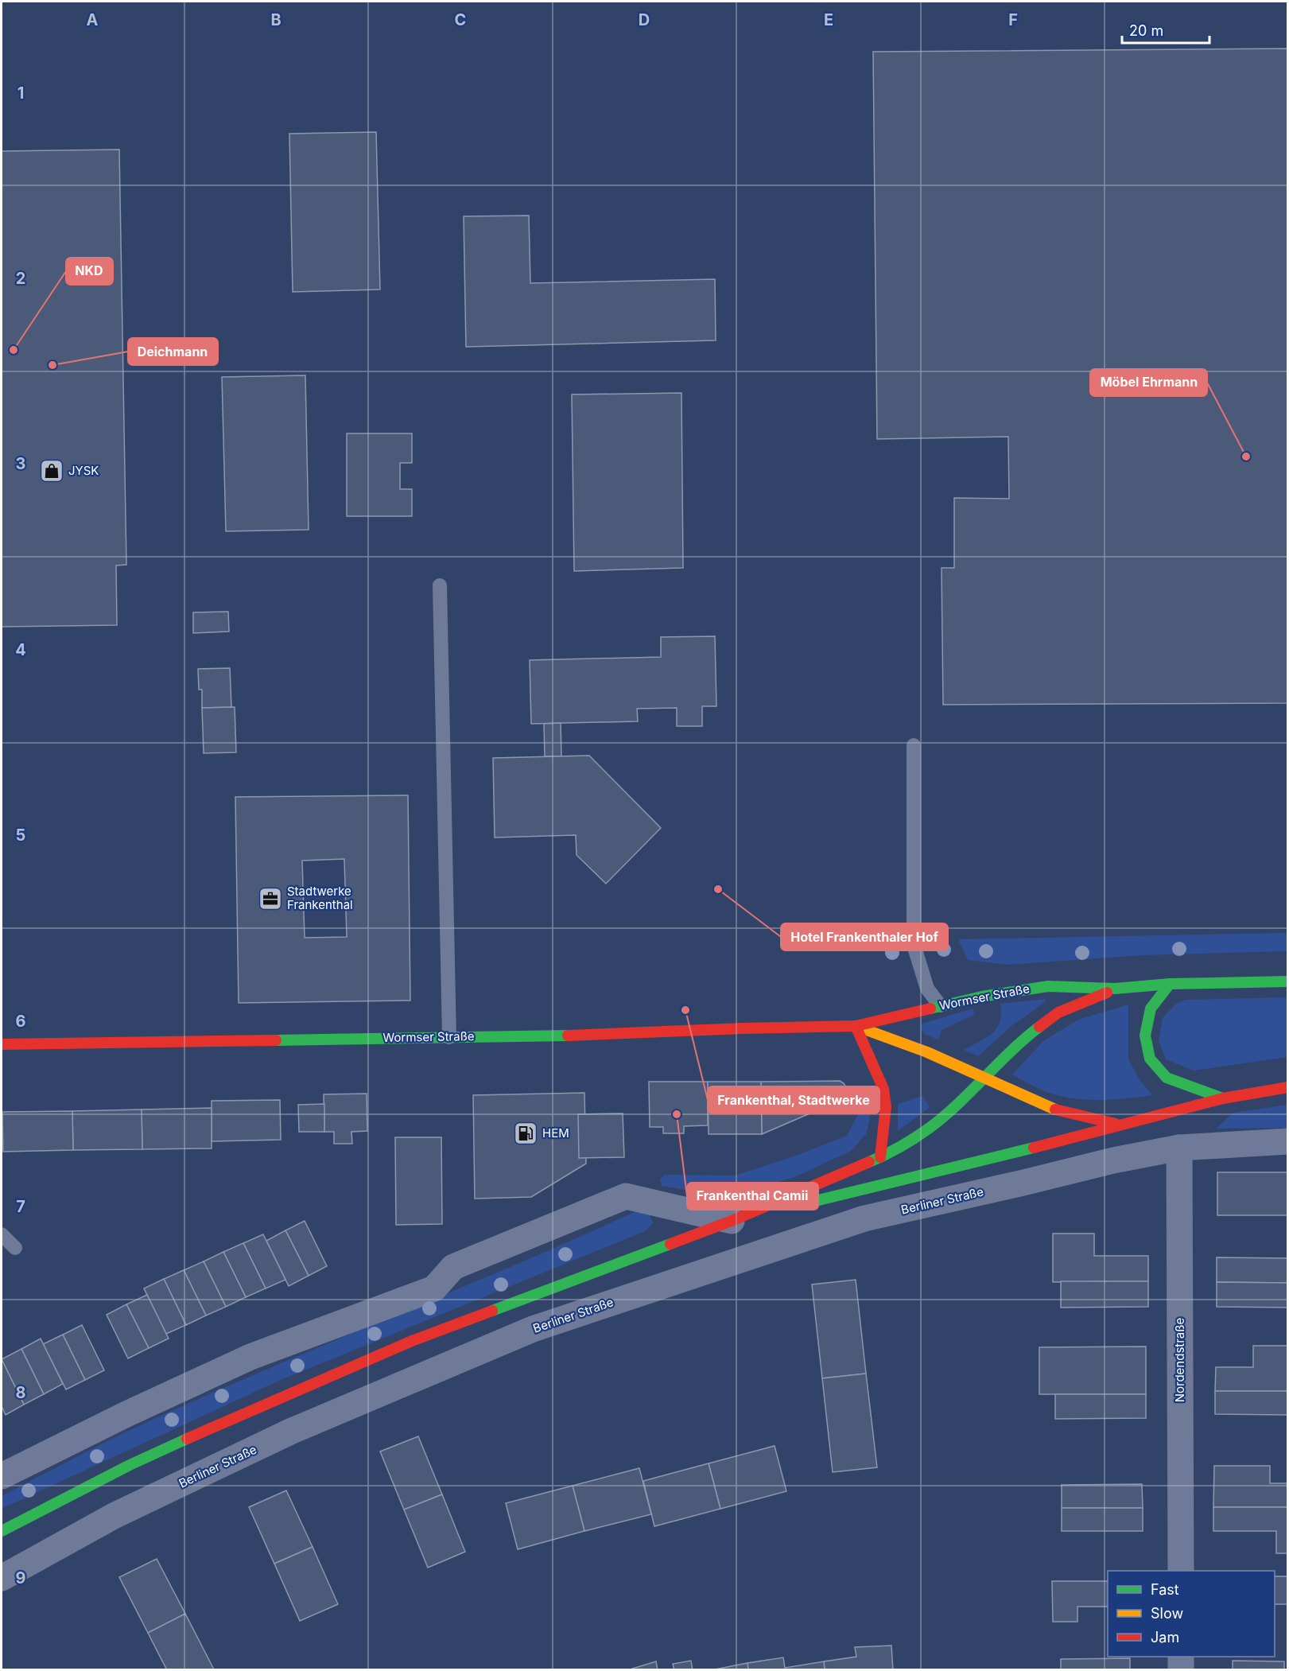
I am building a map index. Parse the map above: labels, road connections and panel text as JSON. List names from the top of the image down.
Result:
{
  "streets": {
    "main road": ["Wormser Straße"],
    "street": ["Berliner Straße", "Nordendstraße"]
  },
  "crossings": [
    ["Berliner Straße", "Nordendstraße"]
  ],
  "places": {
    "other": [
      "NKD",
      "Deichmann",
      "Möbel Ehrmann",
      "Hotel Frankenthaler Hof",
      "Frankenthal, Stadtwerke",
      "Frankenthal Camii"
    ],
    "shop": ["JYSK"],
    "office": ["Stadtwerke Frankenthal"],
    "fuel station": ["HEM"]
  },
  "legend": ["Fast", "Slow", "Jam"],
  "scale_bar": "20 m",
  "grid": {
    "columns": [
      "A",
      "B",
      "C",
      "D",
      "E",
      "F"
    ],
    "rows": [
      "1",
      "2",
      "3",
      "4",
      "5",
      "6",
      "7",
      "8",
      "9"
    ]
  }
}
